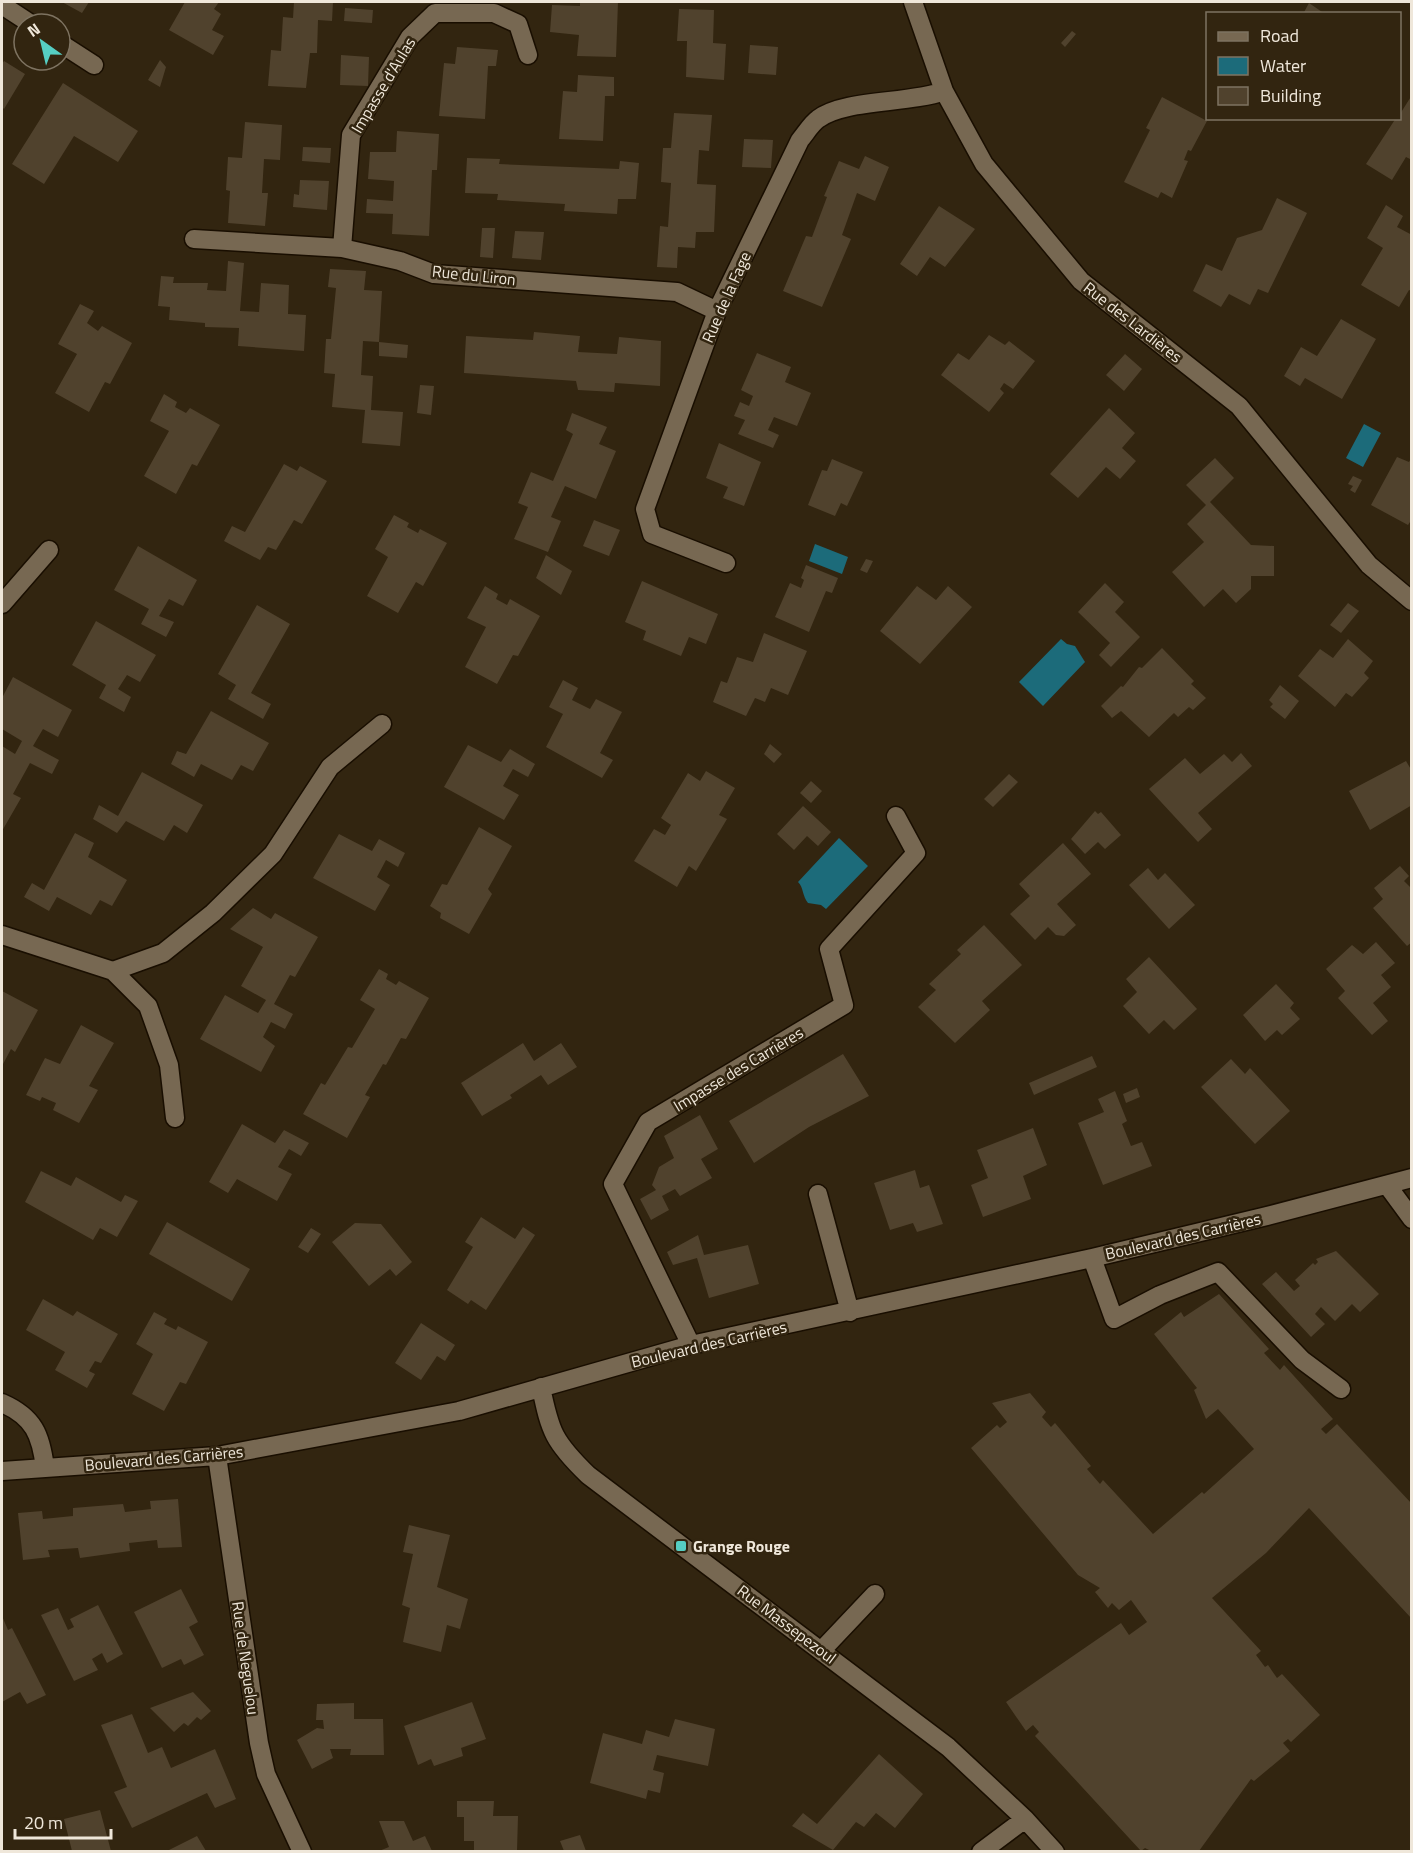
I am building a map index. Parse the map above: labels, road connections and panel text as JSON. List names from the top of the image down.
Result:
{
  "streets": {
    "street": [
      "Impasse d'Aulas",
      "Rue du Liron",
      "Rue de la Fage",
      "Rue des Lardières",
      "Impasse des Carrières",
      "Boulevard des Carrières",
      "Rue Massepezoul",
      "Rue de Neguelou"
    ]
  },
  "crossings": [
    ["Impasse d'Aulas", "Rue du Liron"],
    ["Rue du Liron", "Rue de la Fage"],
    ["Rue de la Fage", "Rue des Lardières"],
    ["Impasse des Carrières", "Boulevard des Carrières"],
    ["Boulevard des Carrières", "Rue Massepezoul"],
    ["Boulevard des Carrières", "Rue de Neguelou"]
  ],
  "places": {
    "transit": ["Grange Rouge"]
  },
  "legend": ["Road", "Water", "Building"],
  "scale_bar": "20 m",
  "north": "top left"
}
